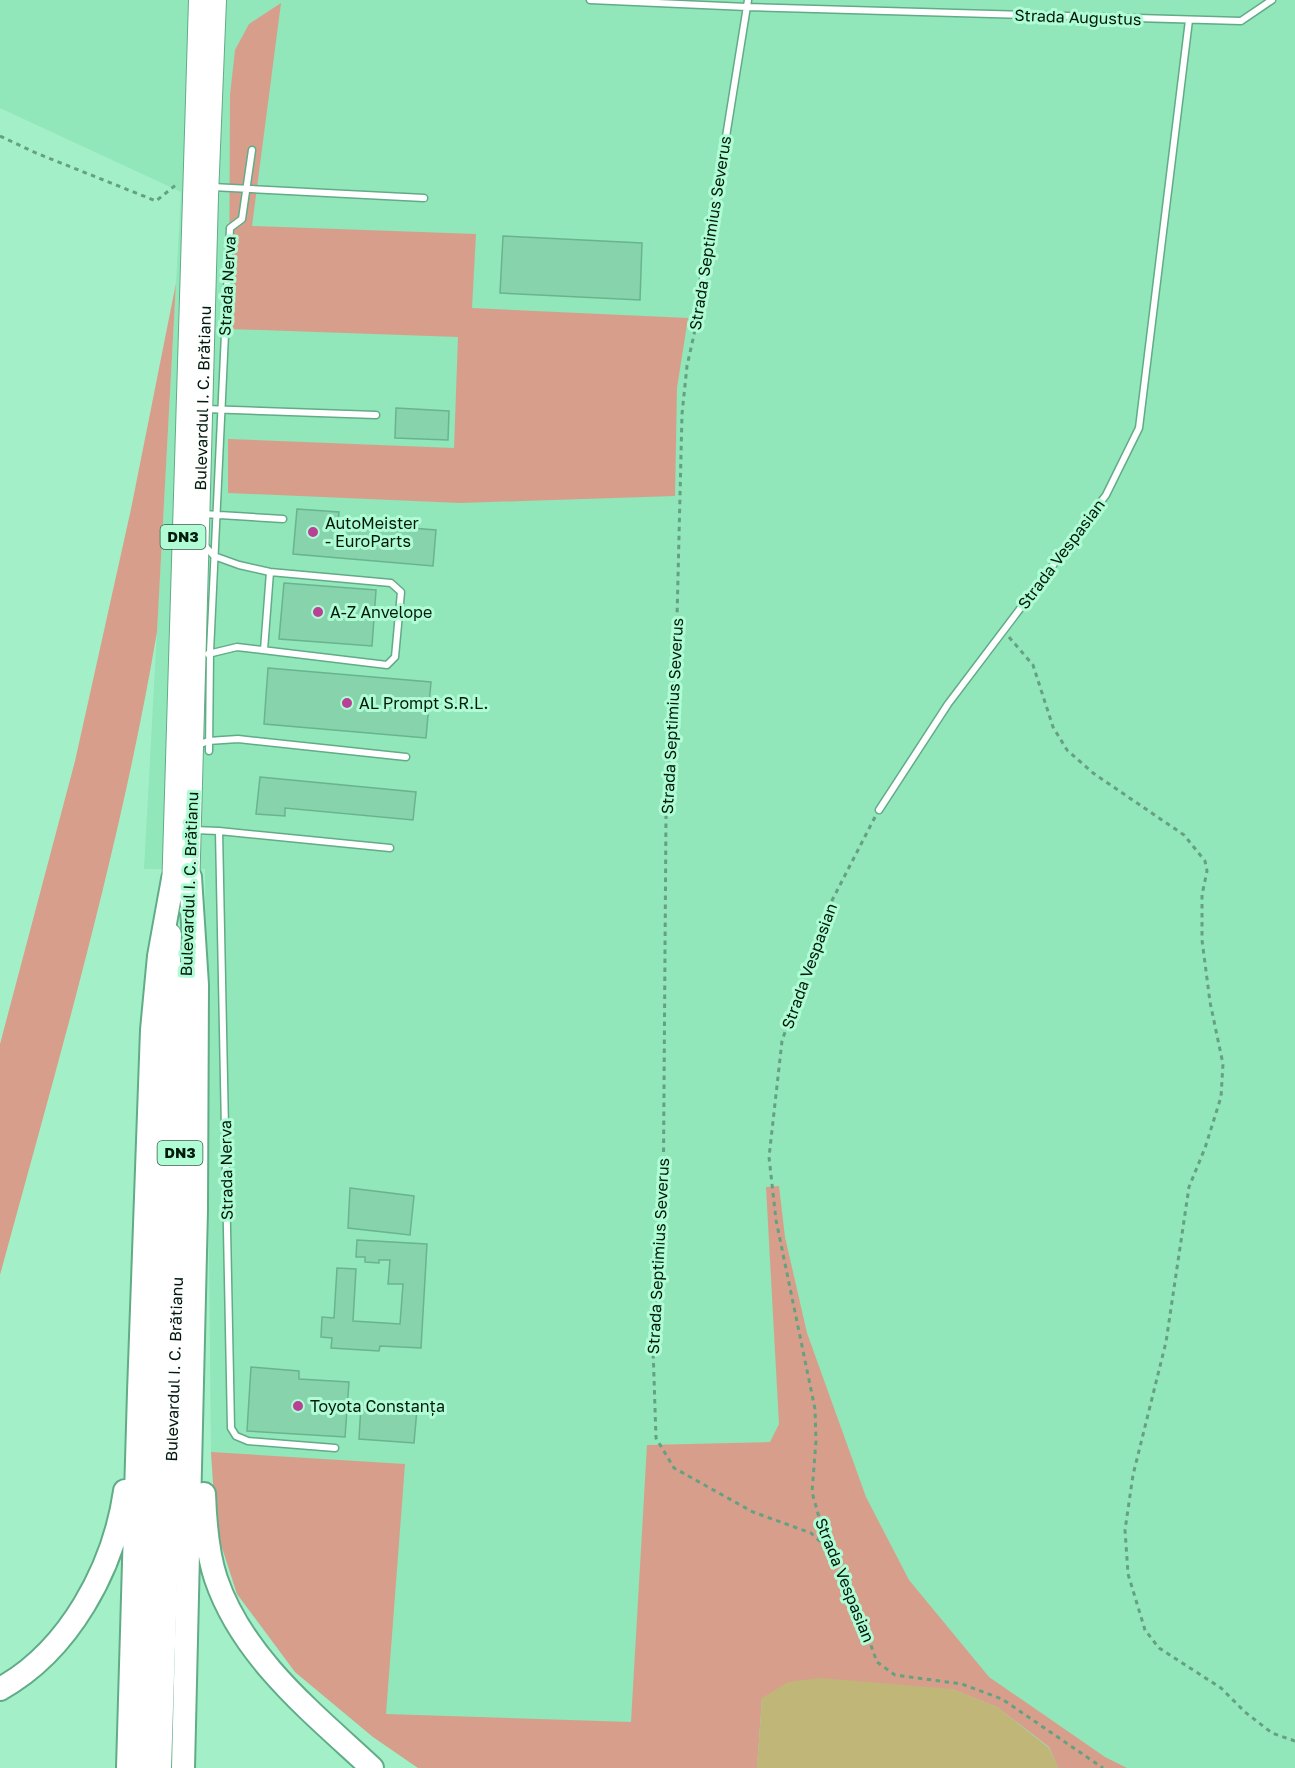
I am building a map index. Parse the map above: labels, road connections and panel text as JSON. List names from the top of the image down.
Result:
{
  "streets": {
    "main road": ["Bulevardul I. C. Brătianu", "DN3"],
    "lane": [
      "Strada Augustus",
      "Strada Septimius Severus",
      "Strada Nerva",
      "Strada Vespasian"
    ]
  },
  "crossings": [
    ["Strada Augustus", "Strada Septimius Severus"],
    ["Strada Augustus", "Strada Vespasian"],
    ["Strada Septimius Severus", "Strada Vespasian"],
    ["Strada Nerva", "Bulevardul I. C. Brătianu"]
  ],
  "places": [
    "AutoMeister - EuroParts",
    "A-Z Anvelope",
    "AL Prompt S.R.L.",
    "Toyota Constanța"
  ]
}
